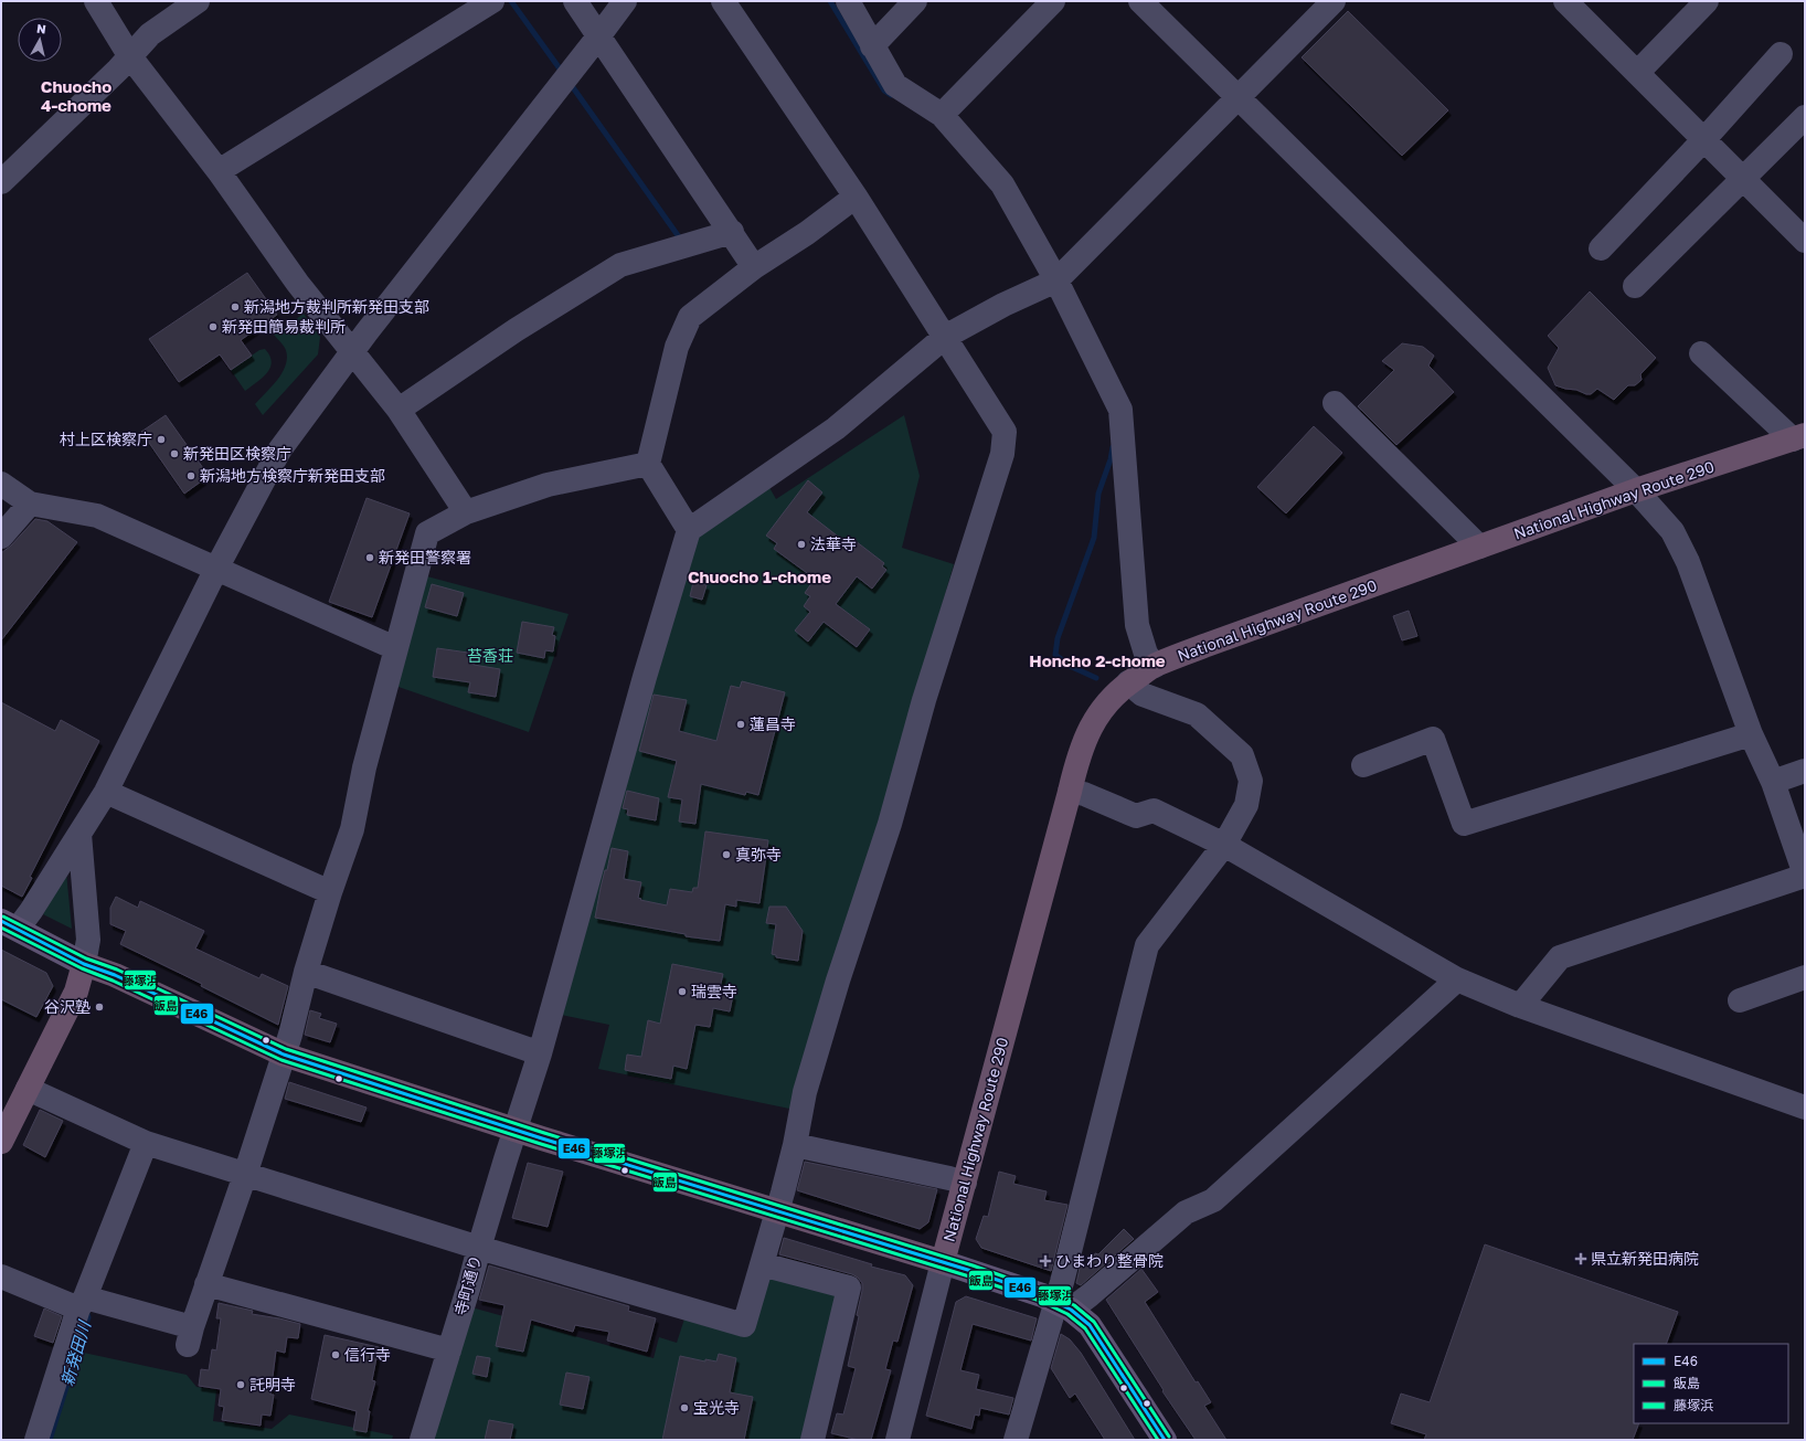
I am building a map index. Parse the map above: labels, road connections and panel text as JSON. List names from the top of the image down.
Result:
{
  "streets": {
    "highway": ["National Highway Route 290"],
    "street": ["寺町通り"]
  },
  "crossings": [
    ["National Highway Route 290", "寺町通り"]
  ],
  "districts": ["Chuocho 4-chome", "Chuocho 1-chome", "Honcho 2-chome"],
  "water": ["新発田川"],
  "parks": ["苔香荘"],
  "places": {
    "other": [
      "新潟地方裁判所新発田支部",
      "新発田簡易裁判所",
      "村上区検察庁",
      "新発田区検察庁",
      "新潟地方検察庁新発田支部",
      "法華寺",
      "新発田警察署",
      "蓮昌寺",
      "真弥寺",
      "瑞雲寺",
      "谷沢塾",
      "信行寺",
      "託明寺",
      "宝光寺"
    ],
    "health": ["県立新発田病院", "ひまわり整骨院"]
  },
  "lines": ["transit line 藤塚浜", "transit line E46", "transit line 飯島"],
  "legend": ["E46", "飯島", "藤塚浜"],
  "north": "top"
}
